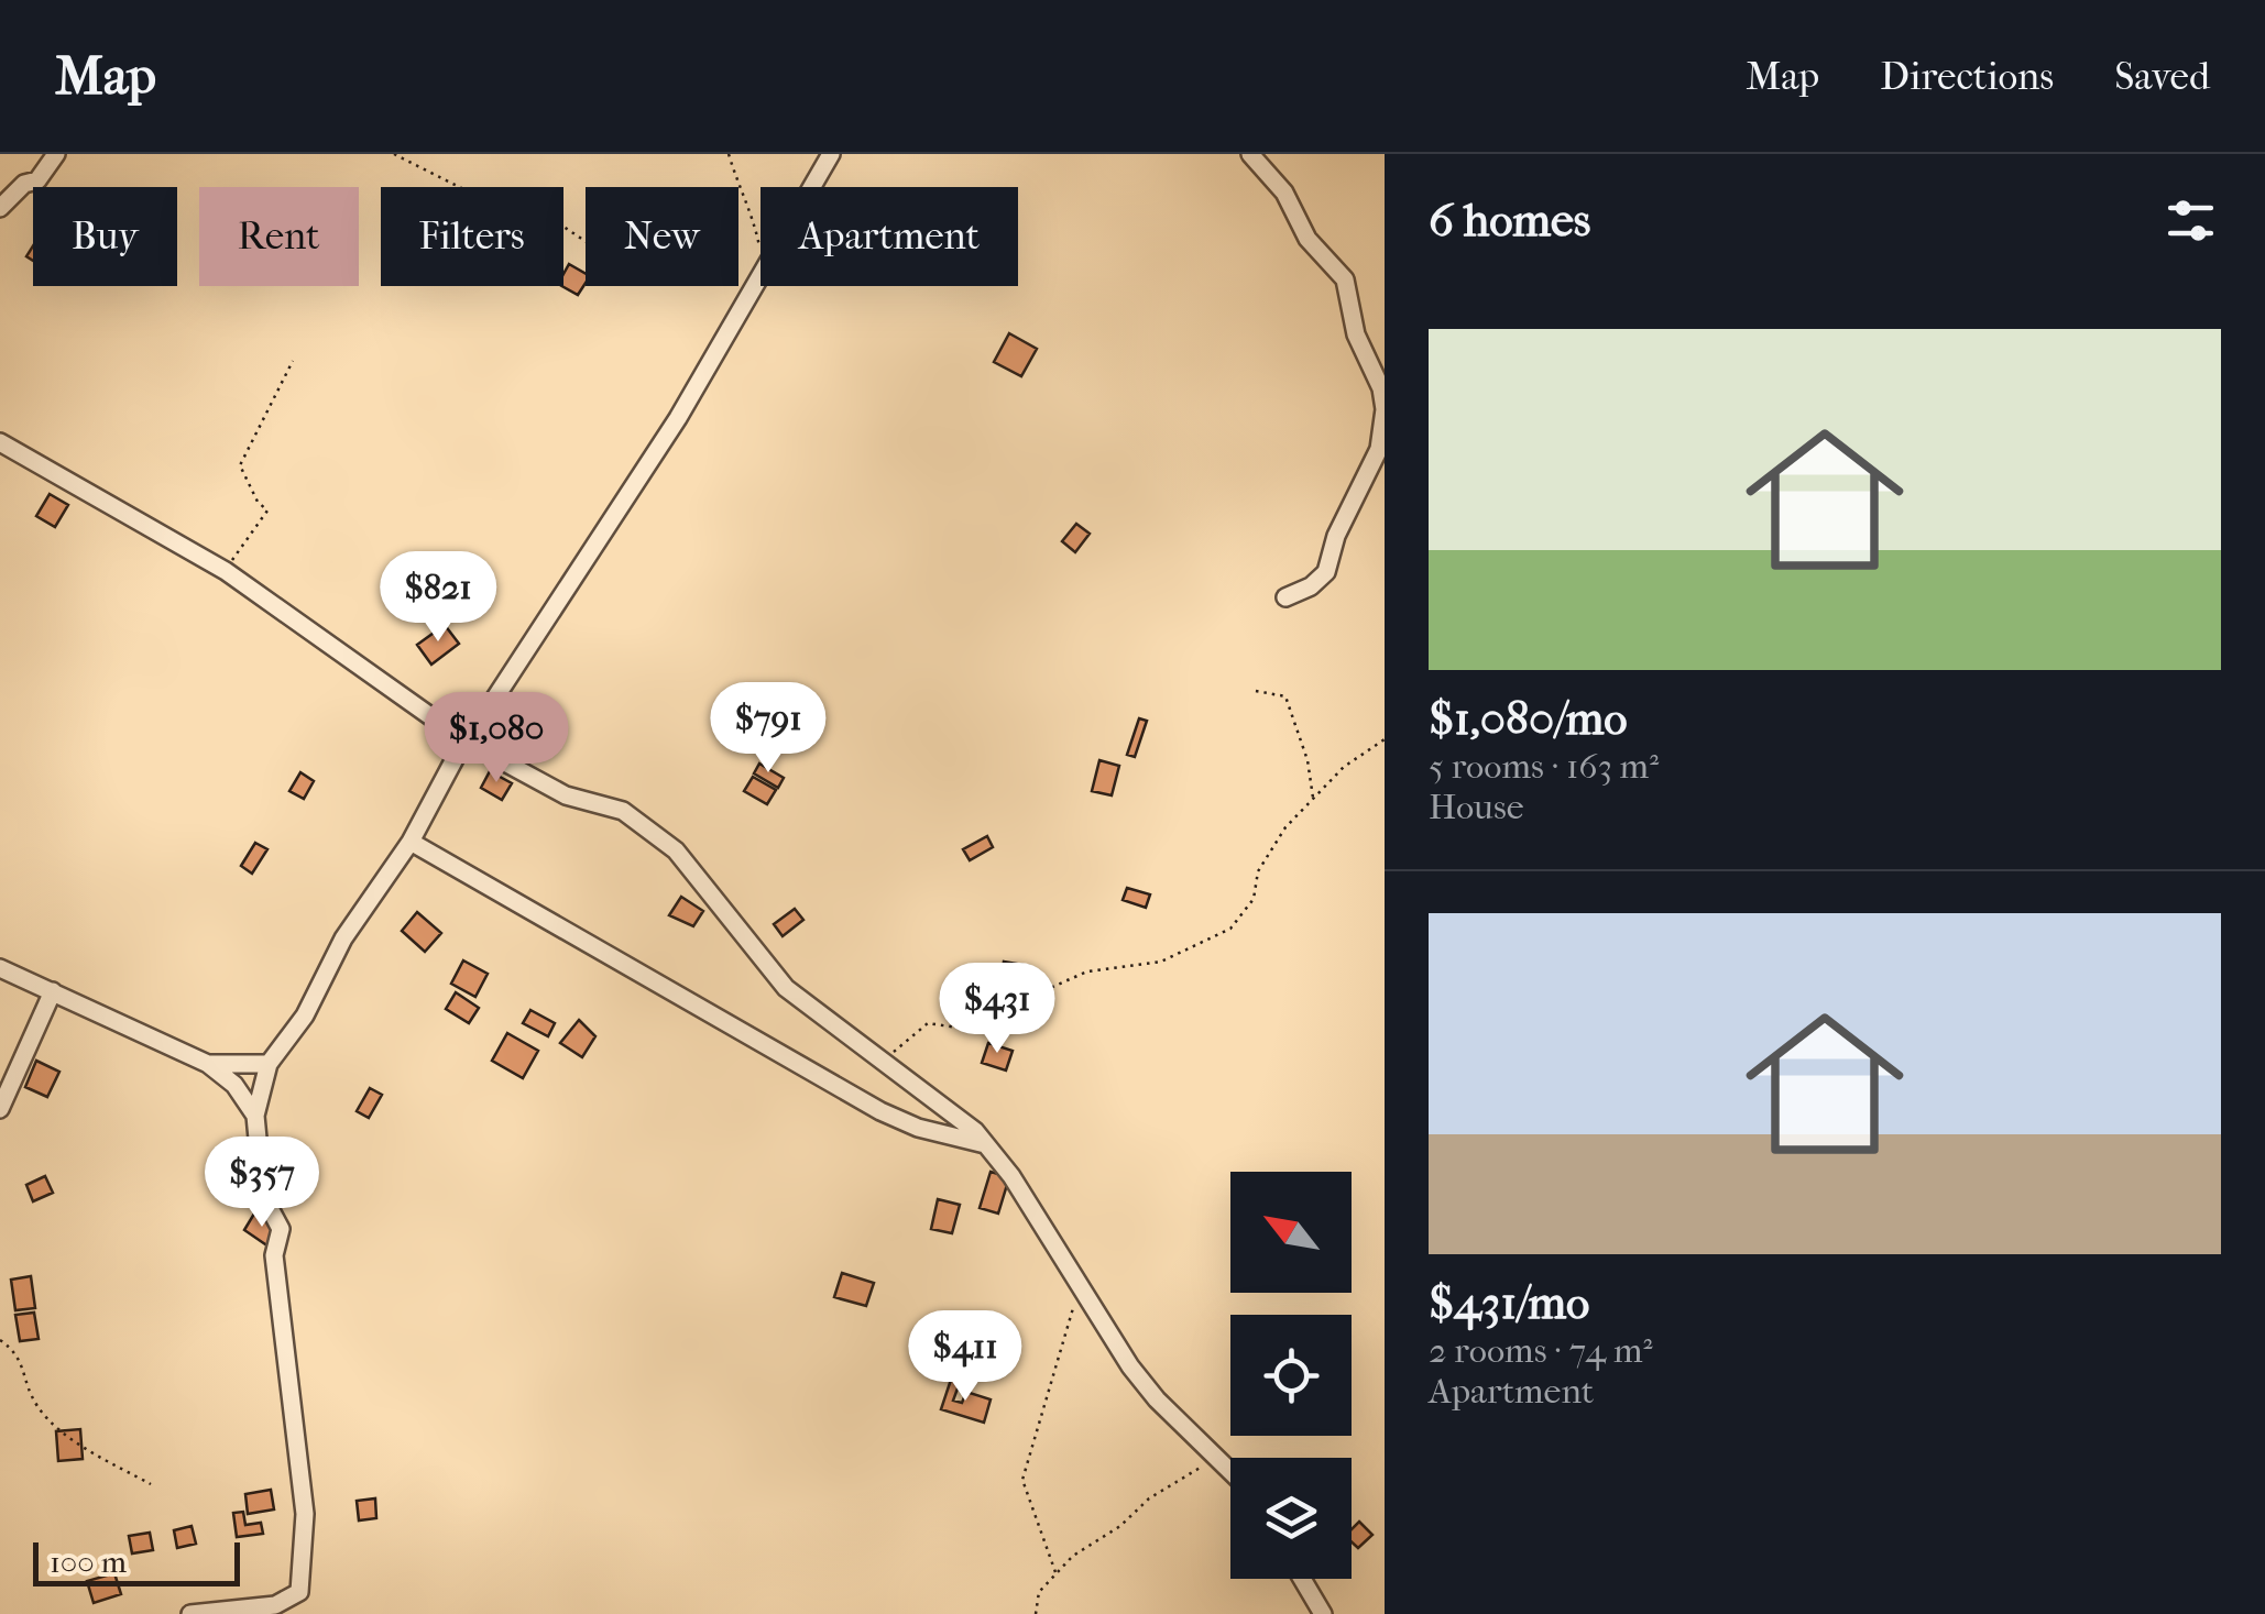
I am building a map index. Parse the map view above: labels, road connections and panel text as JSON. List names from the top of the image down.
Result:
{
  "scale_bar": "100 m",
  "north": "top left",
  "page": {
    "header": "Map",
    "nav": ["Map", "Directions", "Saved"],
    "heading": "6 homes",
    "chip": [
      "Buy",
      "Rent",
      "Filters",
      "New",
      "Apartment"
    ],
    "list": [
      {
        "name": "$1,080/mo",
        "note": "5 rooms · 163 m² · House"
      },
      {
        "name": "$431/mo",
        "note": "2 rooms · 74 m² · Apartment"
      }
    ],
    "price": [
      "$821",
      "$791",
      "$1,080",
      "$431",
      "$357",
      "$411"
    ],
    "scale": "100 m"
  }
}
